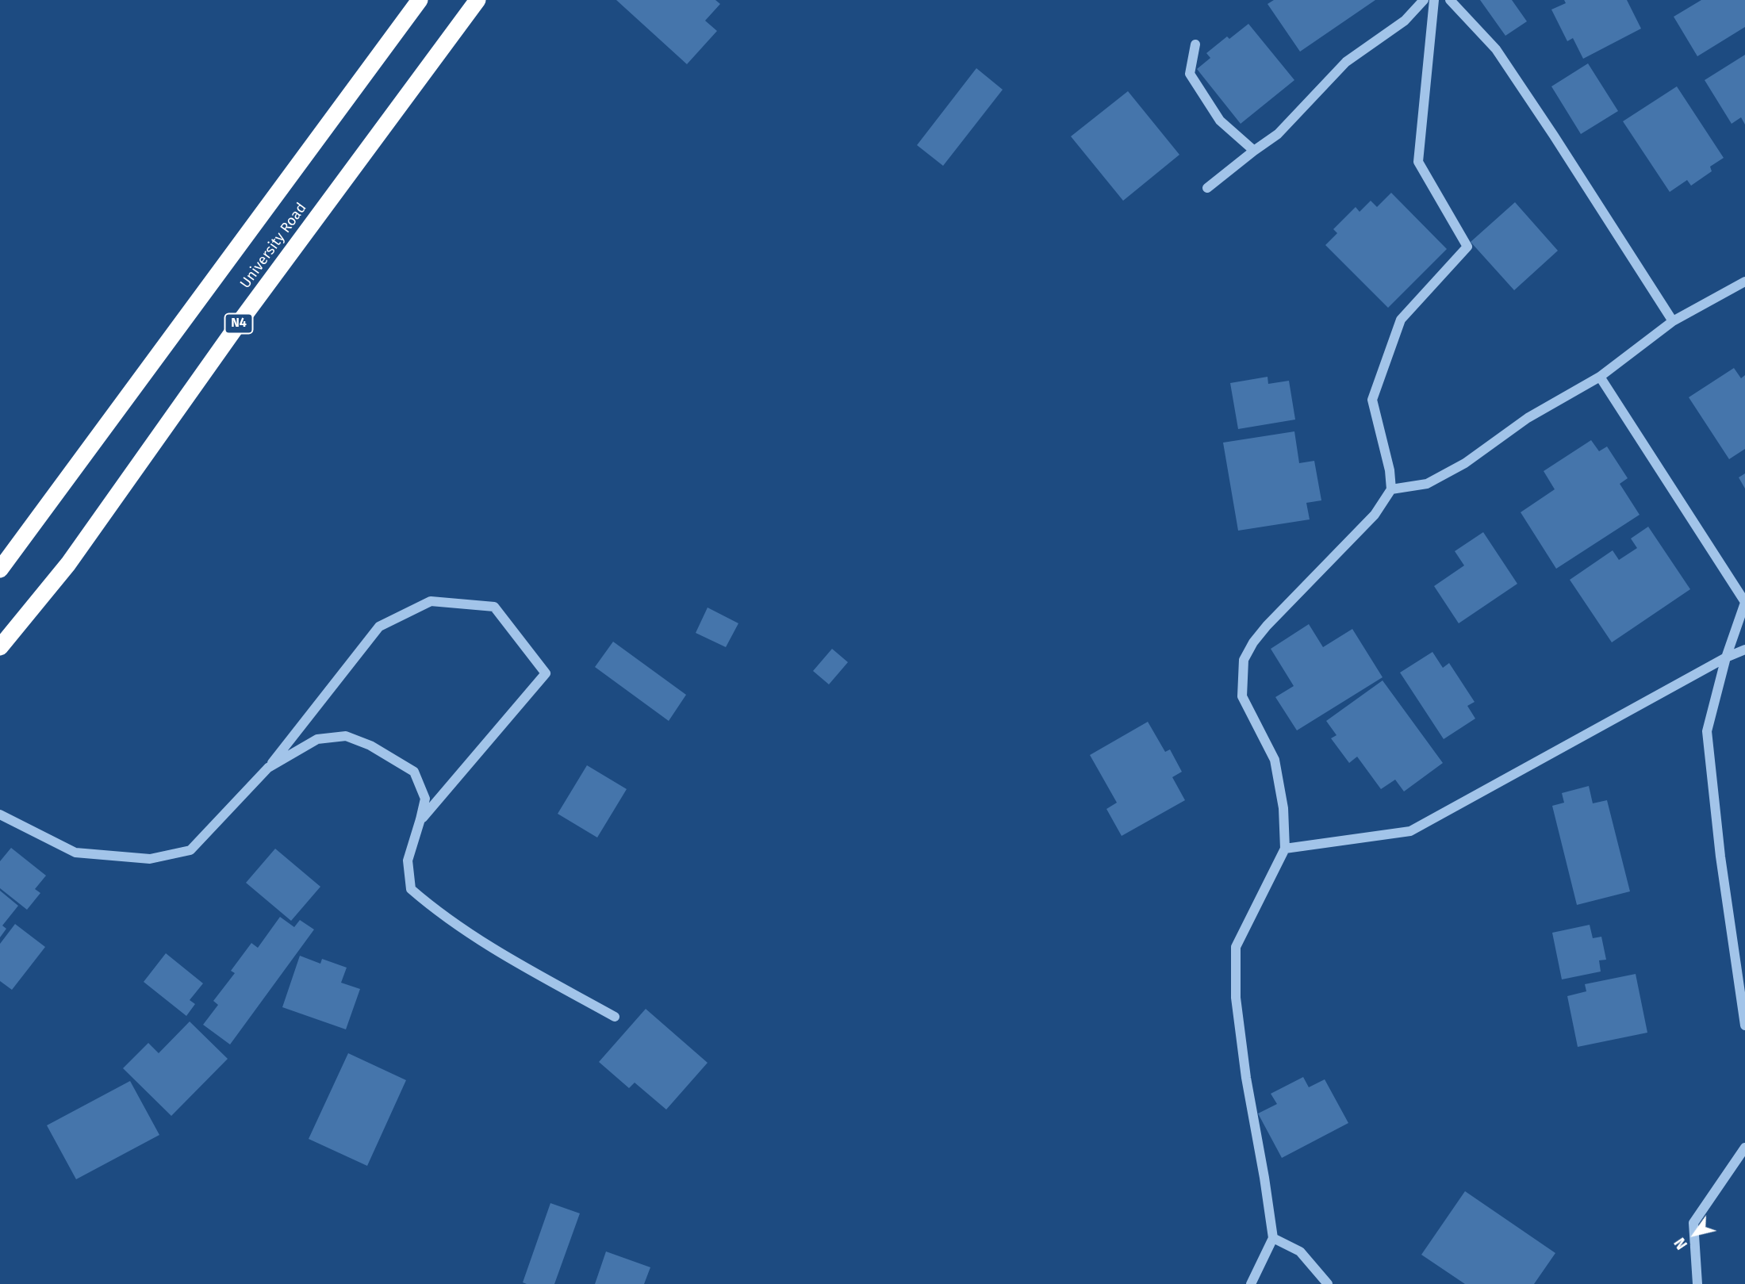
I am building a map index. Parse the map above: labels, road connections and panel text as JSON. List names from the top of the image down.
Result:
{
  "streets": {
    "highway": ["University Road", "N4"]
  },
  "north": "bottom left"
}
